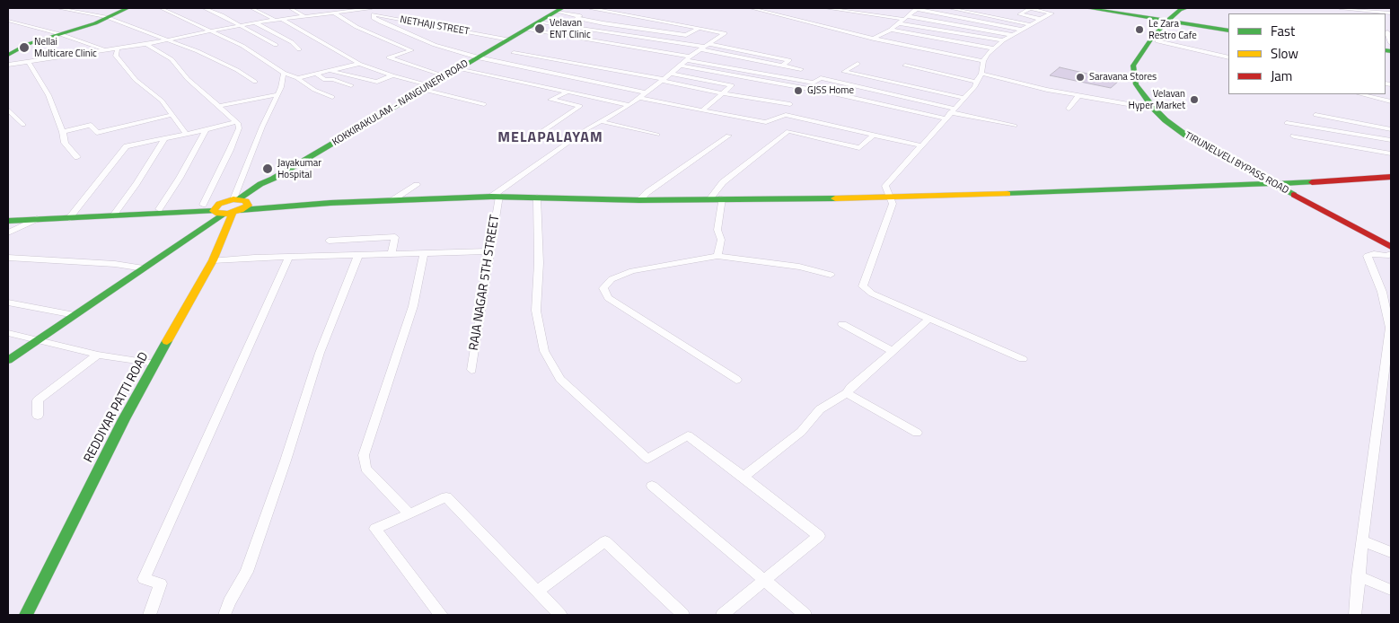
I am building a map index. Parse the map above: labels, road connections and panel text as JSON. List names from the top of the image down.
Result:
{
  "streets": {
    "main road": ["KOKKIRAKULAM - NANGUNERI ROAD", "TIRUNELVELI BYPASS ROAD", "REDDIYAR PATTI ROAD"],
    "street": ["NETHAJI STREET", "RAJA NAGAR 5TH STREET"]
  },
  "crossings": [
    ["NETHAJI STREET", "KOKKIRAKULAM - NANGUNERI ROAD"],
    ["KOKKIRAKULAM - NANGUNERI ROAD", "REDDIYAR PATTI ROAD"]
  ],
  "districts": ["MELAPALAYAM"],
  "places": [
    "Velavan ENT Clinic",
    "Le Zara Restro Cafe",
    "Nellai Multicare Clinic",
    "Saravana Stores",
    "GJSS Home",
    "Velavan Hyper Market",
    "Jayakumar Hospital"
  ],
  "legend": ["Fast", "Slow", "Jam"]
}
